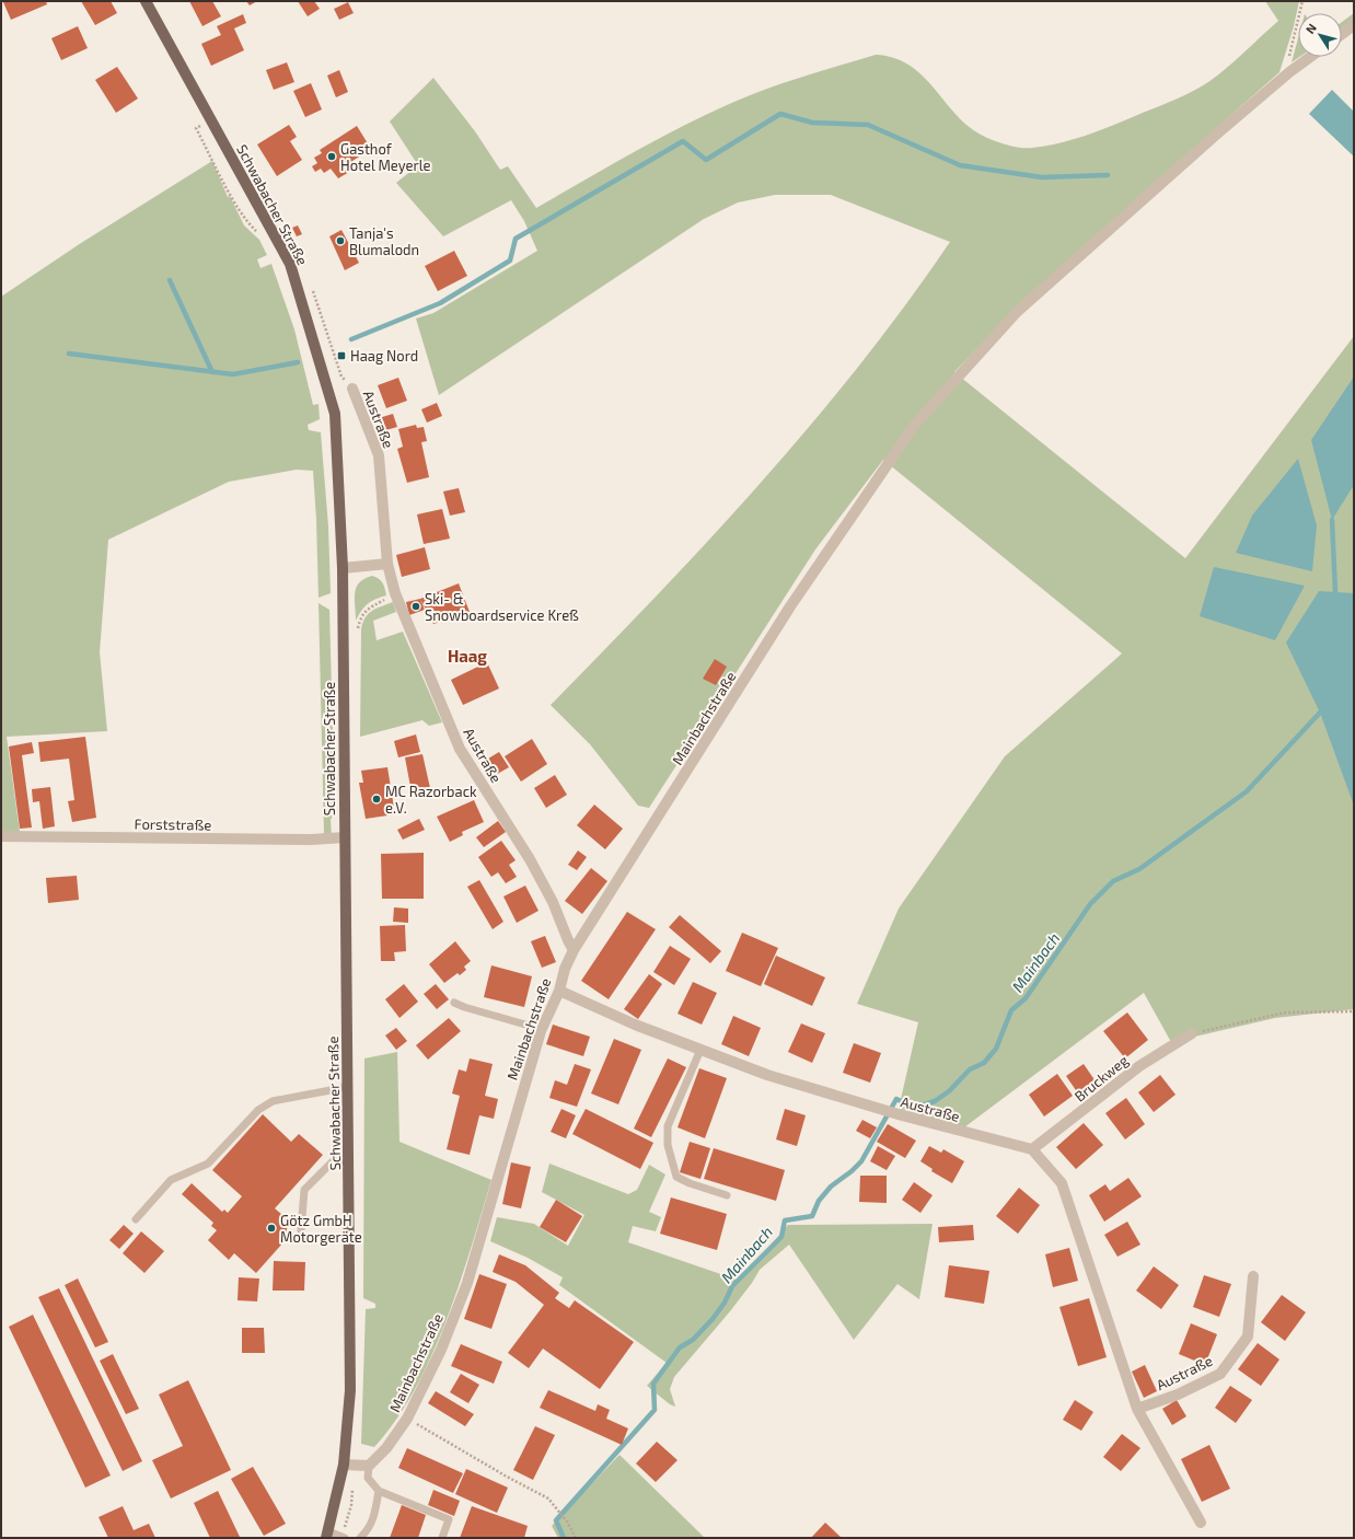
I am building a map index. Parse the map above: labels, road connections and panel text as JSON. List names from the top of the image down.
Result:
{
  "streets": {
    "main road": ["Schwabacher Straße"],
    "street": [
      "Austraße",
      "Mainbachstraße",
      "Forststraße",
      "Bruckweg"
    ]
  },
  "crossings": [
    ["Schwabacher Straße", "Forststraße"],
    ["Austraße", "Mainbachstraße"],
    ["Austraße", "Bruckweg"]
  ],
  "districts": ["Haag"],
  "water": ["Mainbach"],
  "places": {
    "other": [
      "Gasthof Hotel Meyerle",
      "Tanja's Blumalodn",
      "Ski- & Snowboardservice Kreß",
      "MC Razorback e.V.",
      "Götz GmbH Motorgeräte"
    ],
    "transit": ["Haag Nord"]
  },
  "north": "top left"
}
